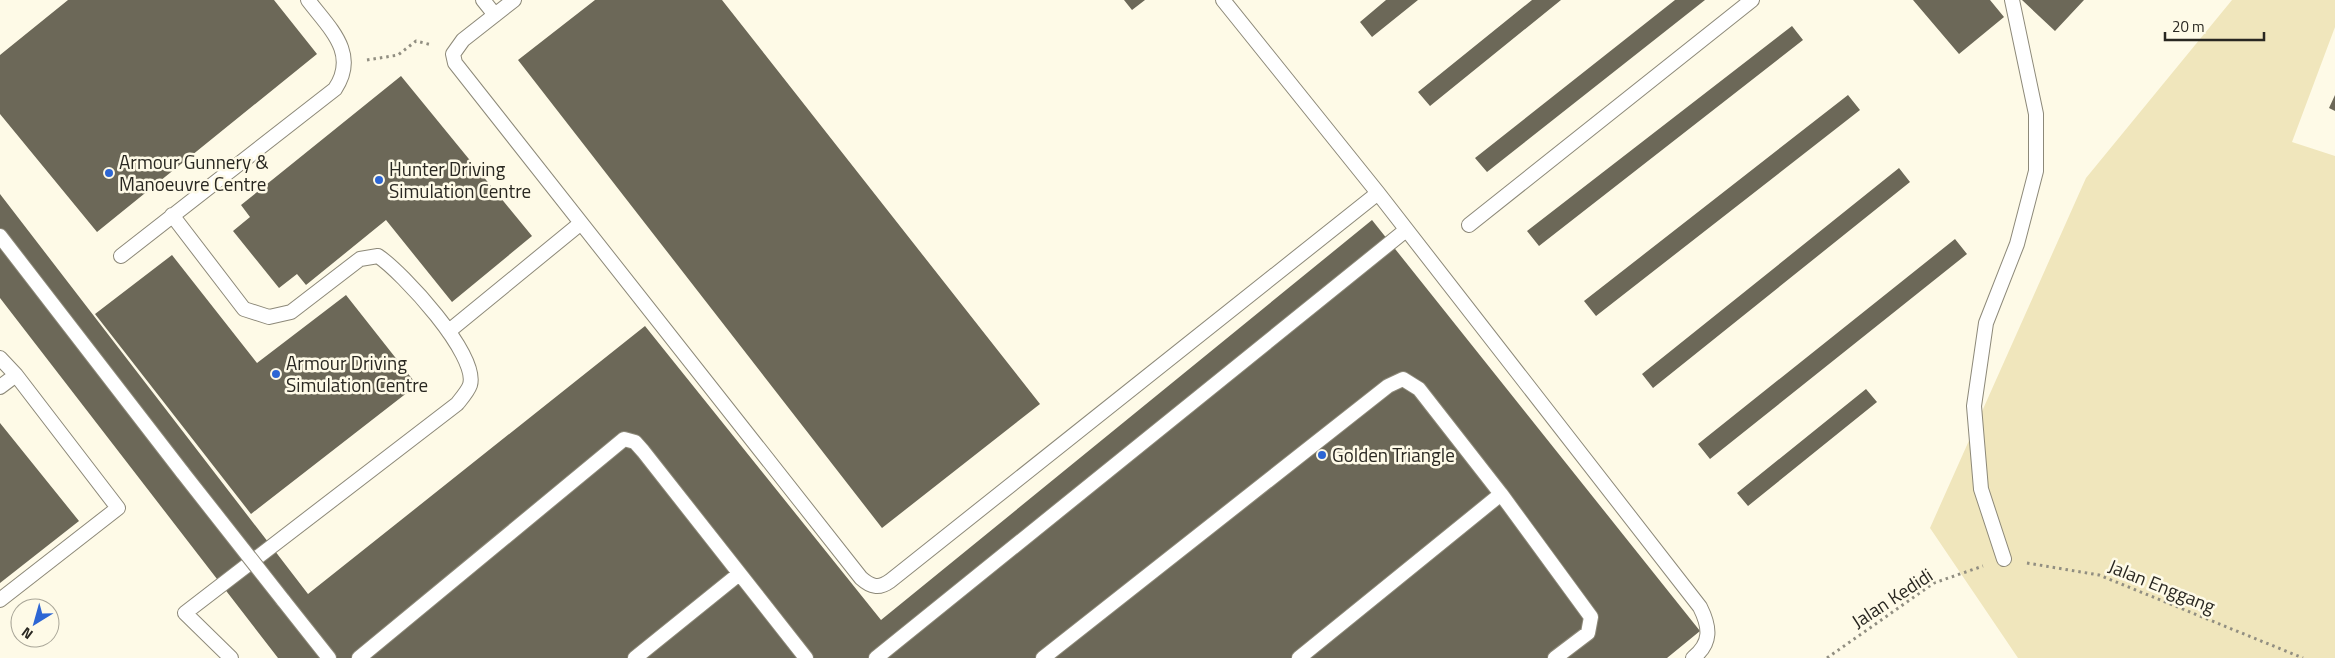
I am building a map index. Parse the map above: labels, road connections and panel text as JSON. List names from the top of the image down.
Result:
{
  "streets": {
    "path": ["Jalan Enggang", "Jalan Kedidi"]
  },
  "crossings": [
    ["Jalan Enggang", "Jalan Kedidi"]
  ],
  "places": [
    "Armour Gunnery & Manoeuvre Centre",
    "Hunter Driving Simulation Centre",
    "Armour Driving Simulation Centre",
    "Golden Triangle"
  ],
  "scale_bar": "20 m",
  "north": "bottom left"
}
